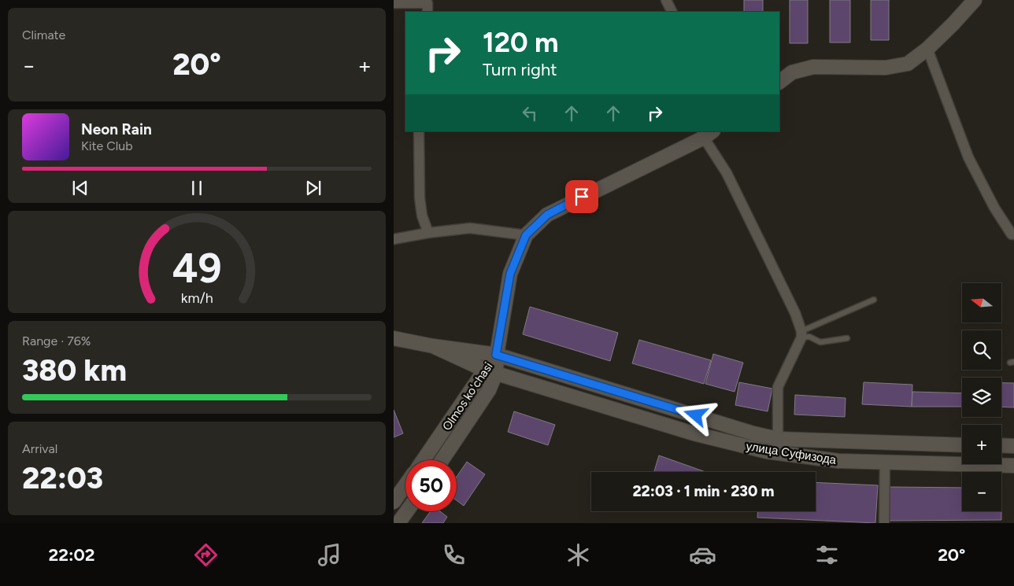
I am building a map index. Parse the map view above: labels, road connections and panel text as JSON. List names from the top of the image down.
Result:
{
  "streets": {
    "main road": ["Olmos ko'chasi", "улица Суфизода"]
  },
  "crossings": [
    ["Olmos ko'chasi", "улица Суфизода"]
  ],
  "north": "left",
  "page": {
    "tile": [
      "Climate",
      ["Range · 76%", "380 km"],
      ["Arrival", "22:03"]
    ],
    "turn": ["120 m", "Turn right"],
    "heat": ["−", "20°", "+"],
    "song": ["Neon Rain", "Kite Club"],
    "map_buttons": ["+", "−"],
    "limit": "50",
    "trip": "22:03 · 1 min · 230 m",
    "tabs": ["22:02", "20°"],
    "gauge": ["49", "km/h"]
  }
}
